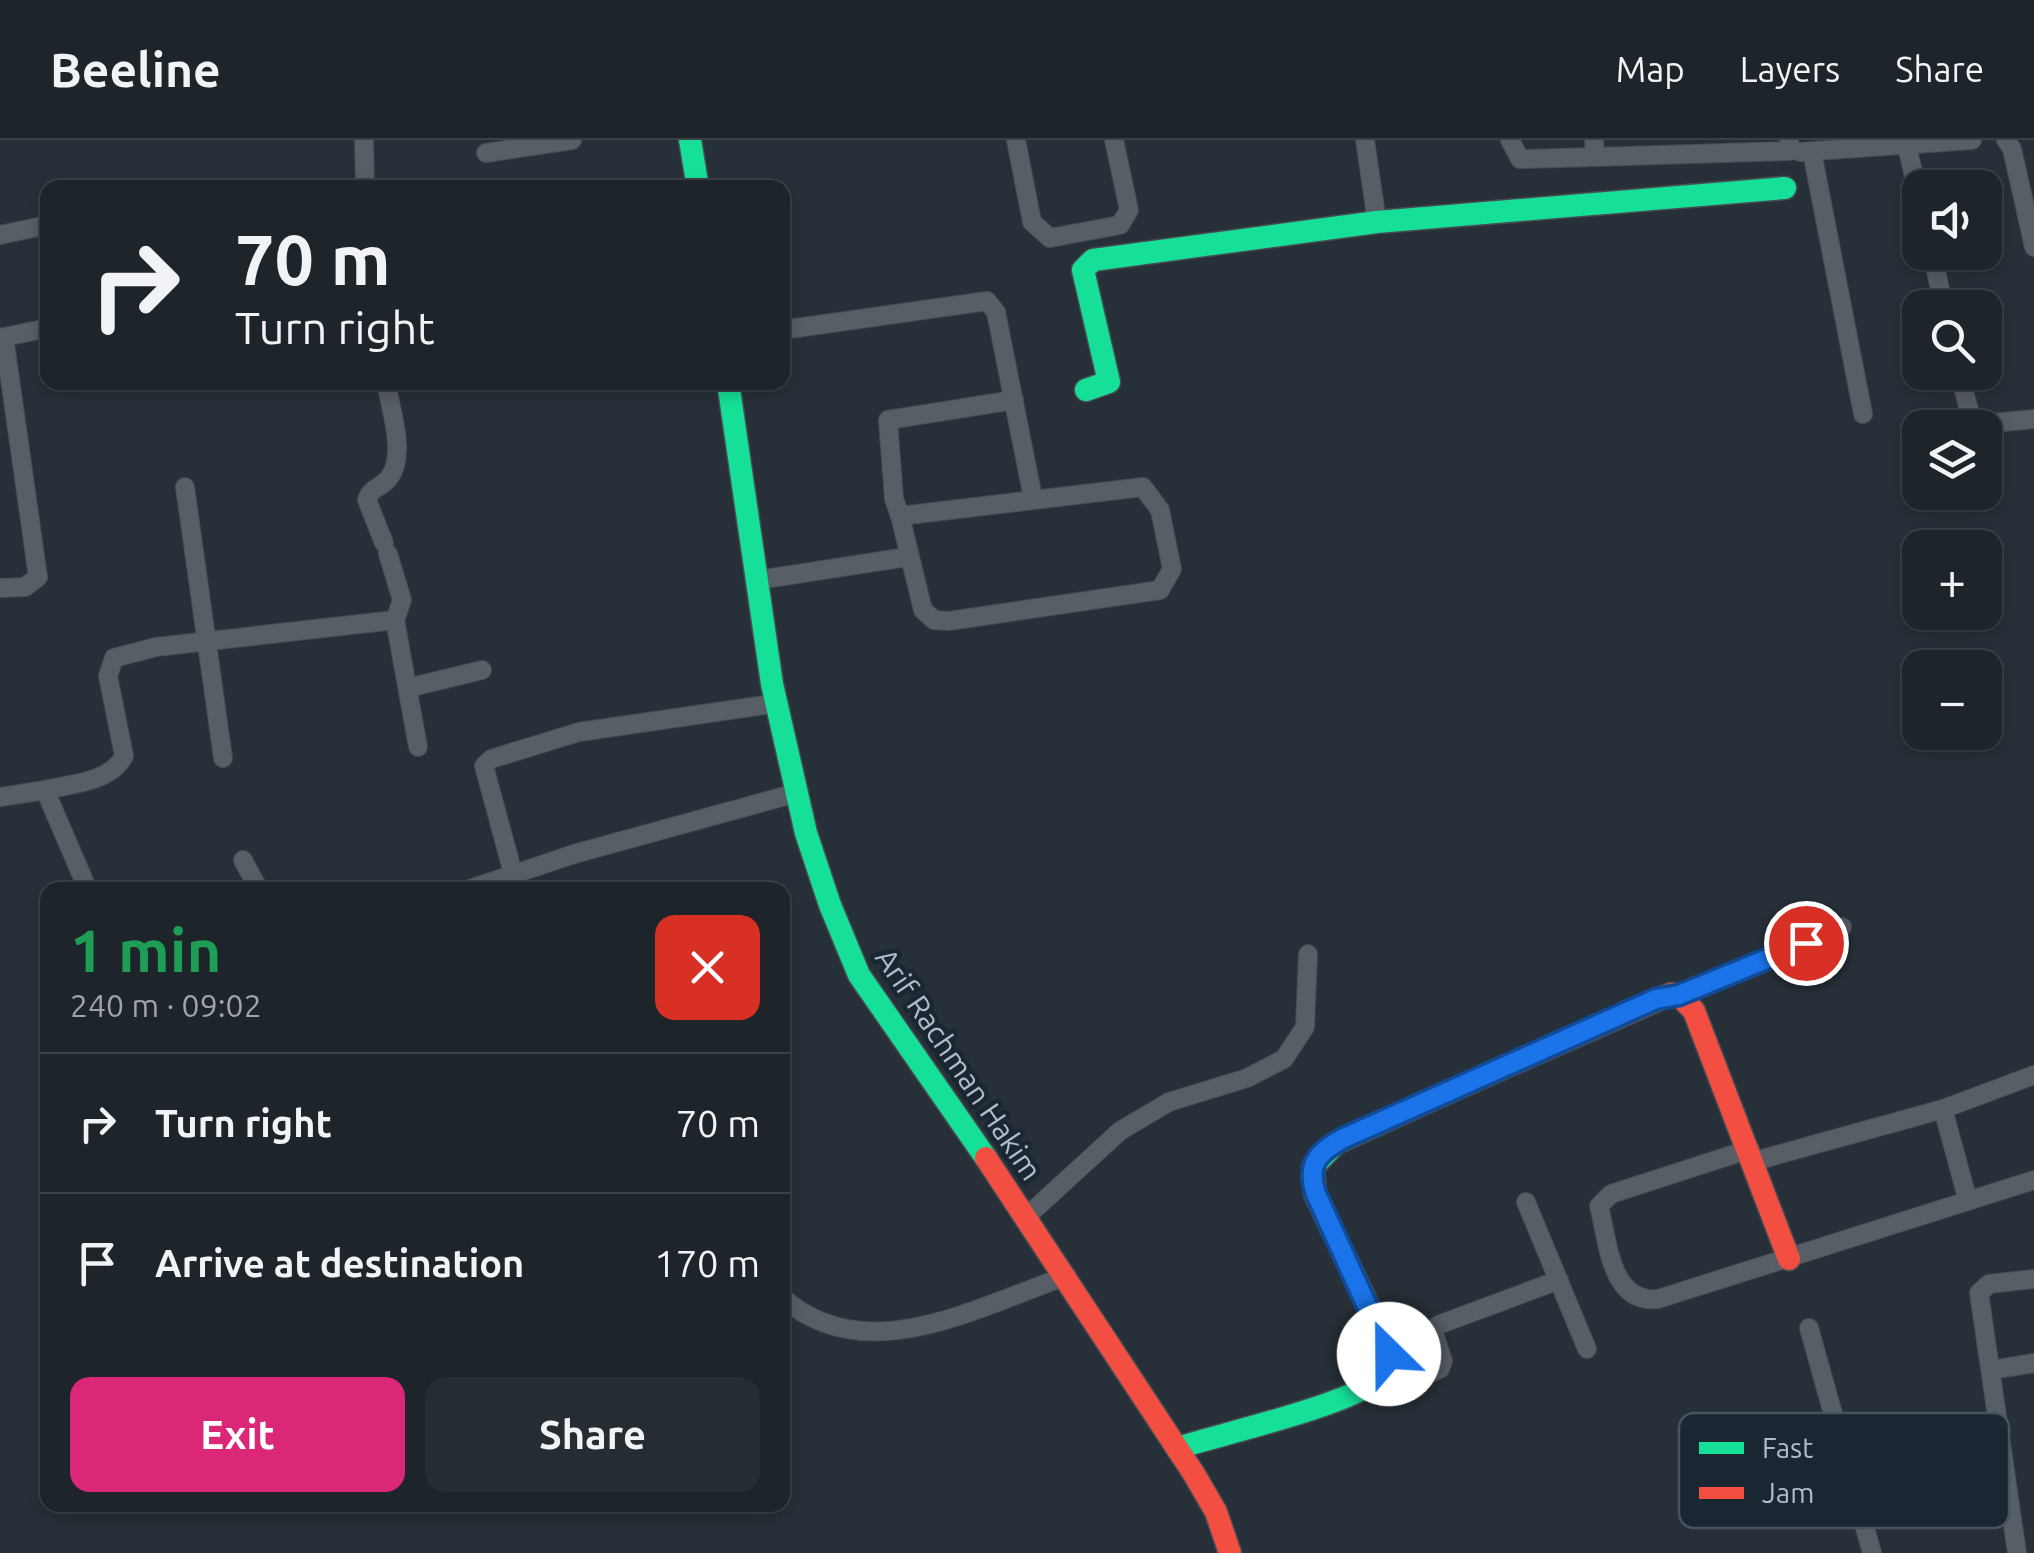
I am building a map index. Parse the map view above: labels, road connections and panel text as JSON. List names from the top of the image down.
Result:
{
  "streets": {
    "street": ["Arif Rachman Hakim"]
  },
  "legend": ["Fast", "Jam"],
  "page": {
    "header": "Beeline",
    "nav": ["Map", "Layers", "Share"],
    "map_buttons": ["+", "−"],
    "turn": ["70 m", "Turn right"],
    "heading": ["1 min", "240 m · 09:02"],
    "list": [
      {
        "name": "Turn right",
        "value": "70 m"
      },
      {
        "name": "Arrive at destination",
        "value": "170 m"
      }
    ],
    "buttons": ["Exit", "Share"]
  }
}
